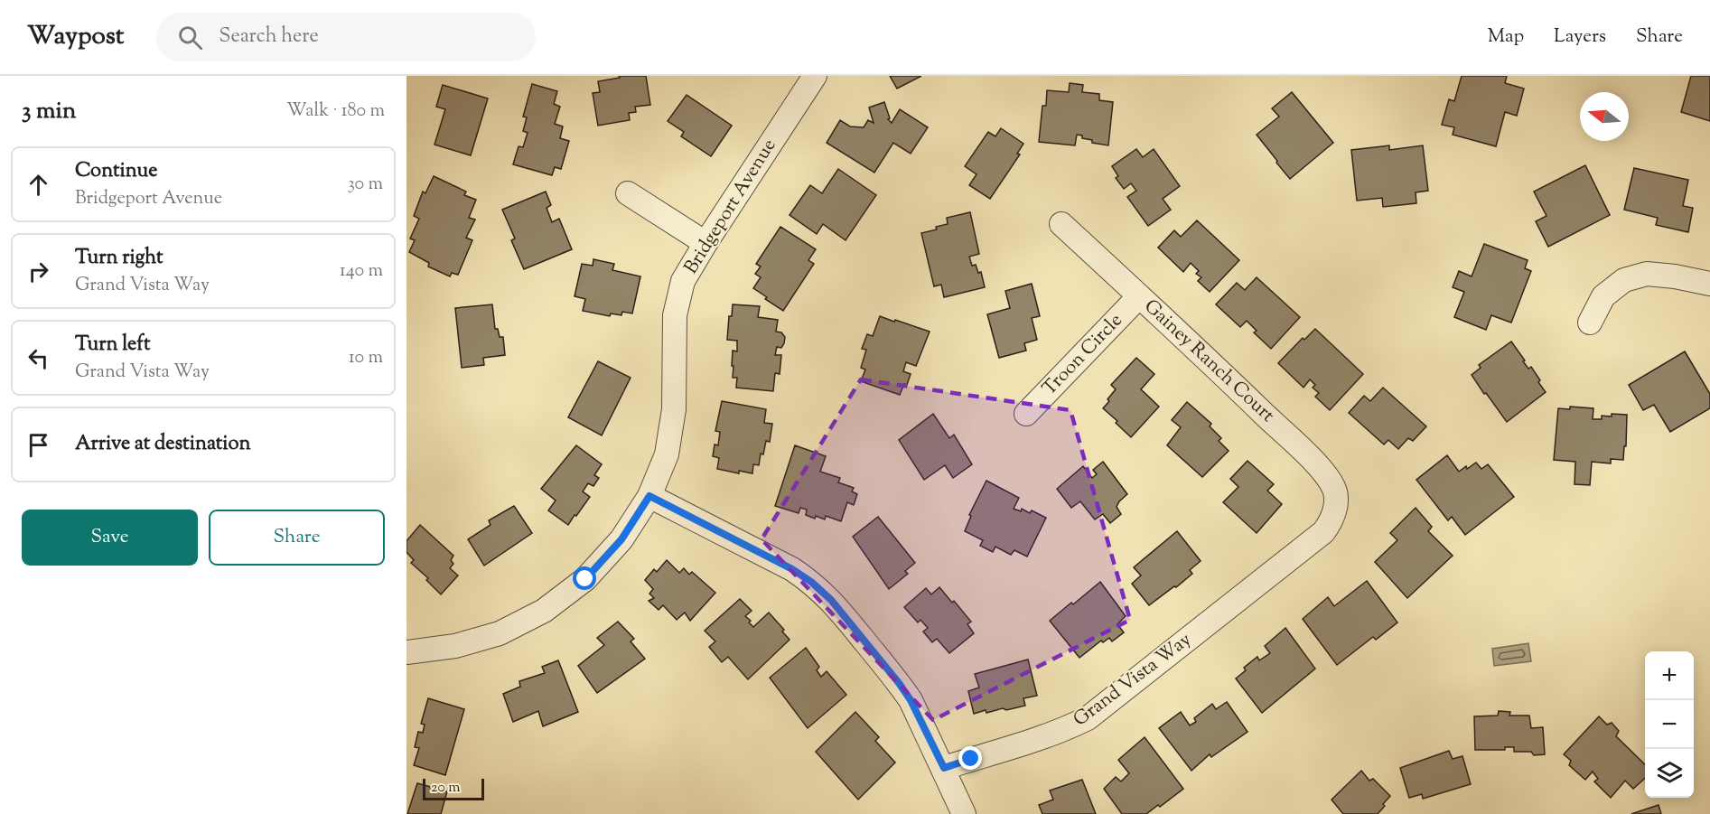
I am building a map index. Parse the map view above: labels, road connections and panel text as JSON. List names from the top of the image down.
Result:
{
  "streets": {
    "street": [
      "Bridgeport Avenue",
      "Troon Circle",
      "Gainey Ranch Court",
      "Grand Vista Way"
    ]
  },
  "crossings": [
    ["Troon Circle", "Gainey Ranch Court"],
    ["Gainey Ranch Court", "Grand Vista Way"]
  ],
  "scale_bar": "20 m",
  "north": "left",
  "page": {
    "header": "Waypost",
    "search": "Search here",
    "nav": ["Map", "Layers", "Share"],
    "heading": ["3 min", "Walk · 180 m"],
    "list": [
      ["Continue", "Bridgeport Avenue", "30 m"],
      ["Turn right", "Grand Vista Way", "140 m"],
      ["Turn left", "Grand Vista Way", "10 m"],
      "Arrive at destination"
    ],
    "buttons": ["Save", "Share"],
    "map_buttons": ["+", "−"],
    "scale": "20 m"
  }
}
